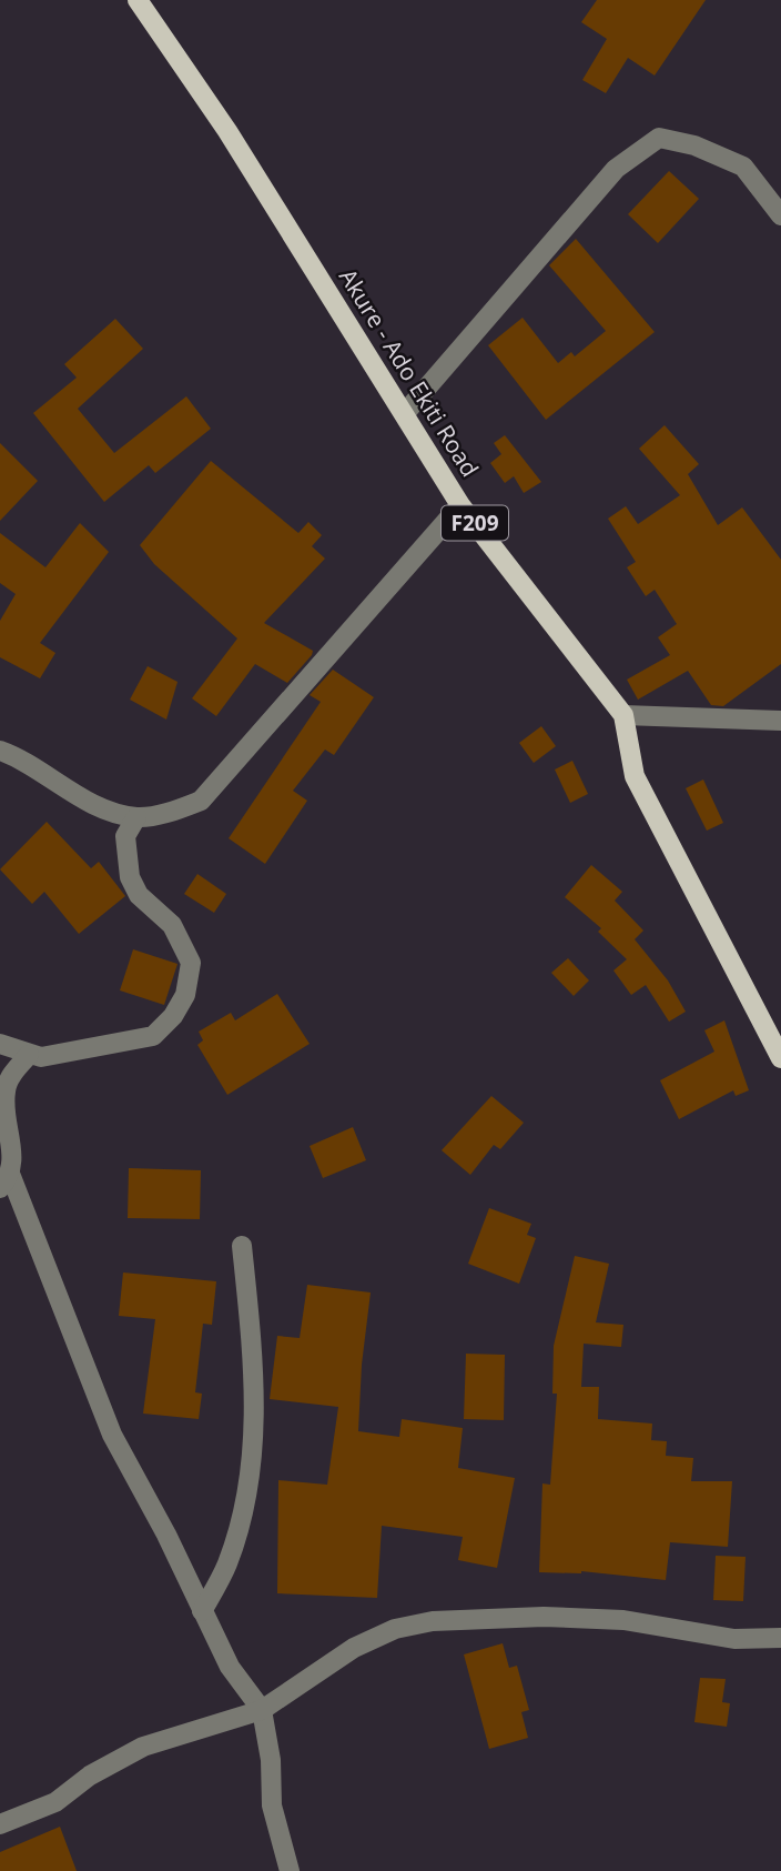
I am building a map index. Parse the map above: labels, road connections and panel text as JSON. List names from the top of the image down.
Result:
{
  "streets": {
    "main road": ["Akure - Ado Ekiti Road", "F209"]
  }
}
